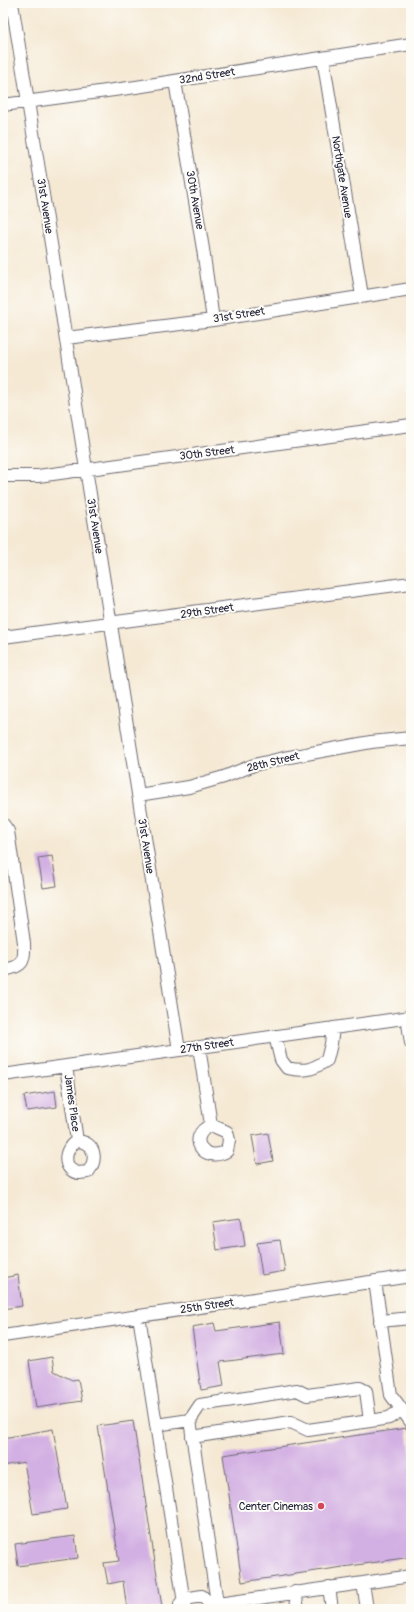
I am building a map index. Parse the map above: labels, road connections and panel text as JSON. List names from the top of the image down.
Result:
{
  "streets": {
    "street": [
      "32nd Street",
      "Northgate Avenue",
      "30th Avenue",
      "31st Avenue",
      "31st Street",
      "30th Street",
      "29th Street",
      "28th Street",
      "27th Street",
      "James Place",
      "25th Street"
    ]
  },
  "crossings": [
    ["32nd Street", "Northgate Avenue"],
    ["32nd Street", "30th Avenue"],
    ["32nd Street", "31st Avenue"],
    ["Northgate Avenue", "31st Street"],
    ["30th Avenue", "31st Street"],
    ["31st Avenue", "31st Street"],
    ["31st Avenue", "30th Street"],
    ["31st Avenue", "29th Street"],
    ["31st Avenue", "28th Street"],
    ["31st Avenue", "27th Street"],
    ["27th Street", "James Place"]
  ],
  "places": ["Center Cinemas"]
}
